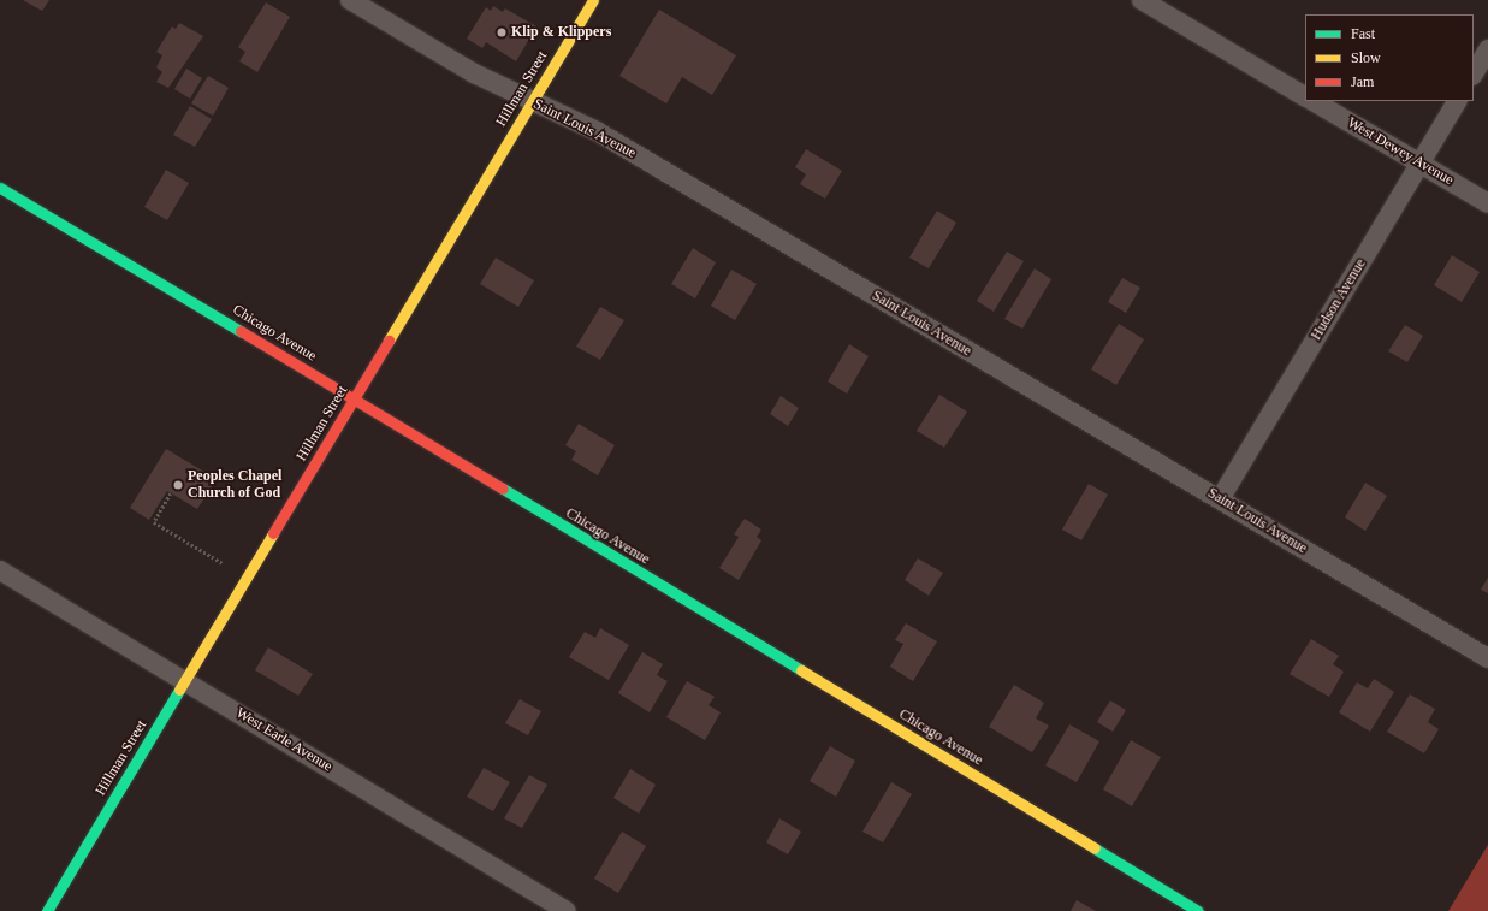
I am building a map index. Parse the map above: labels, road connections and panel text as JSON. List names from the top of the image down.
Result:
{
  "streets": {
    "street": [
      "Hillman Street",
      "Saint Louis Avenue",
      "West Dewey Avenue",
      "Hudson Avenue",
      "Chicago Avenue",
      "West Earle Avenue"
    ]
  },
  "crossings": [
    ["Hillman Street", "Saint Louis Avenue"],
    ["Hillman Street", "Chicago Avenue"],
    ["Hillman Street", "West Earle Avenue"],
    ["Saint Louis Avenue", "Hudson Avenue"],
    ["West Dewey Avenue", "Hudson Avenue"]
  ],
  "places": ["Klip & Klippers", "Peoples Chapel Church of God"],
  "legend": ["Fast", "Slow", "Jam"]
}
